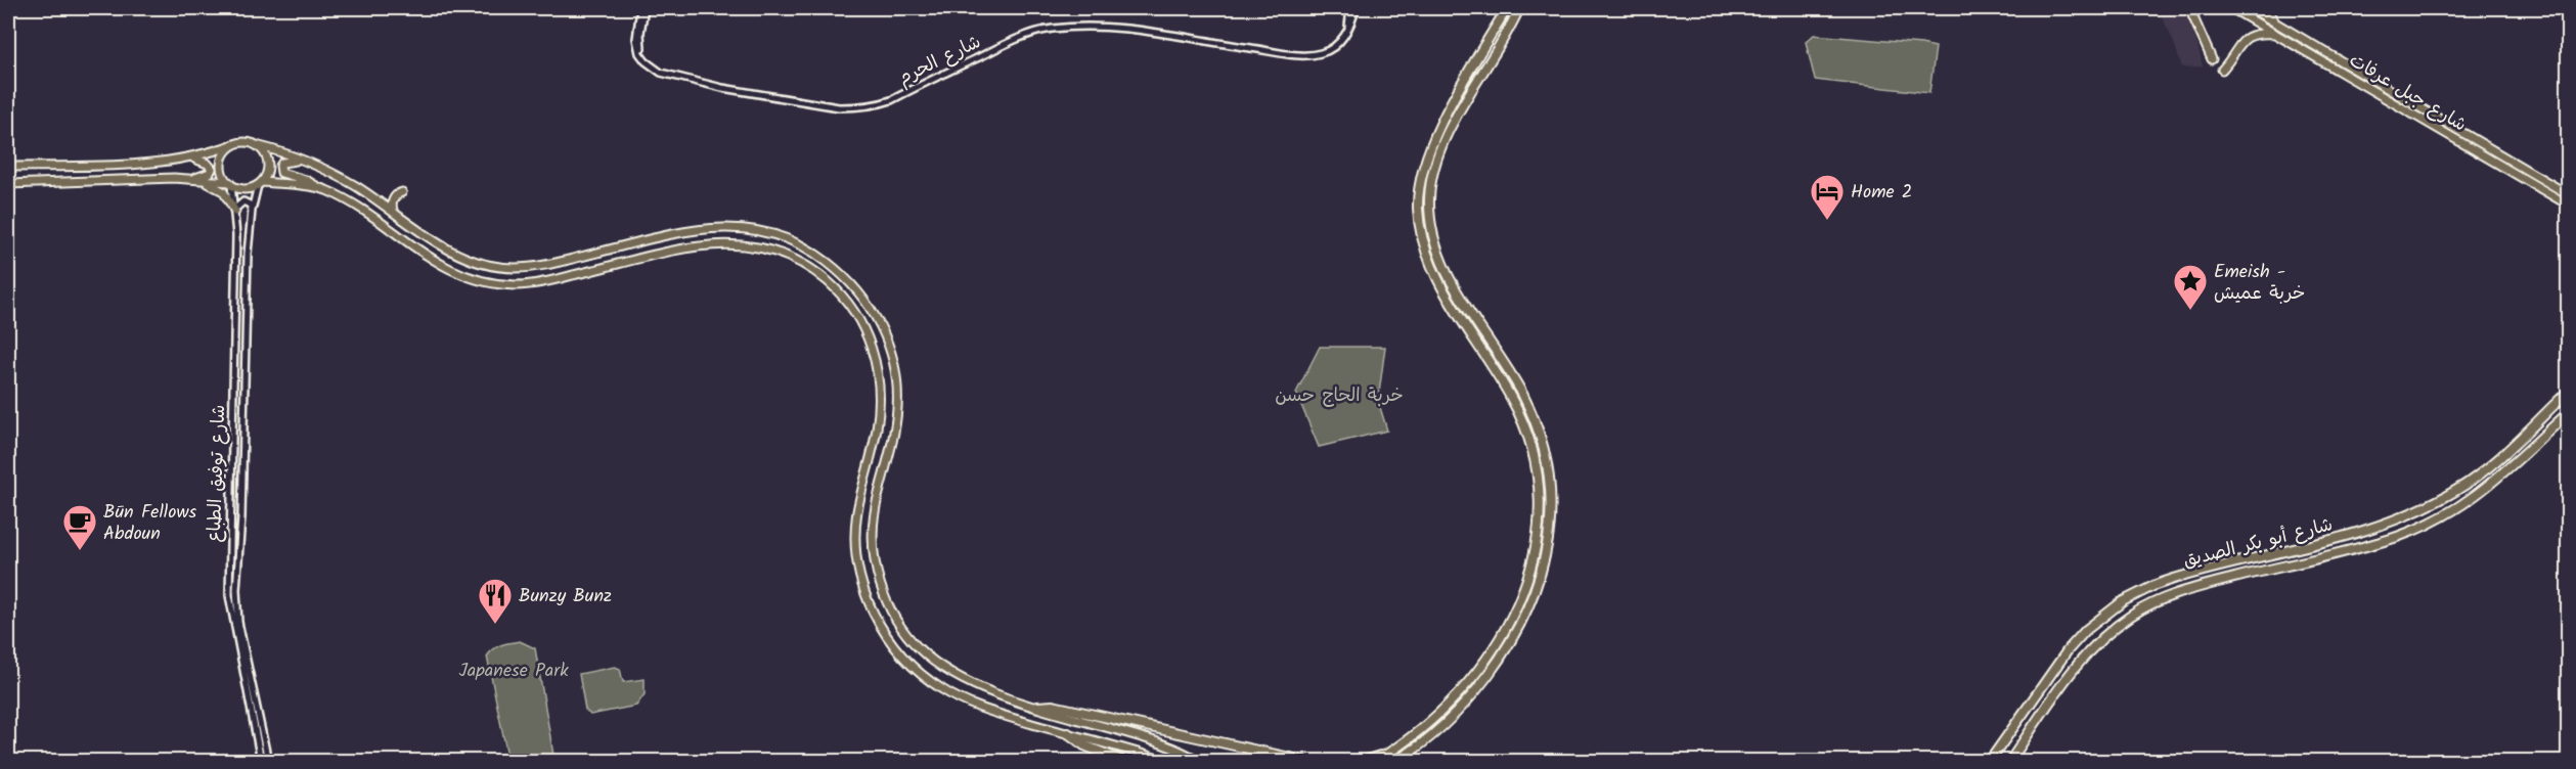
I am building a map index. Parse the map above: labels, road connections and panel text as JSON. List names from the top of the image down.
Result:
{
  "streets": {
    "highway": ["شارع أبو بكر الصديق"],
    "main road": ["شارع جبل عرفات"],
    "street": ["شارع الحرم", "شارع توفيق الطباع"]
  },
  "parks": ["خربة الحاج حسن", "Japanese Park"],
  "places": {
    "hotel": ["Home 2"],
    "place": ["Emeish - خربة عميش"],
    "cafe": ["Būn Fellows Abdoun"],
    "restaurant": ["Bunzy Bunz"]
  }
}
